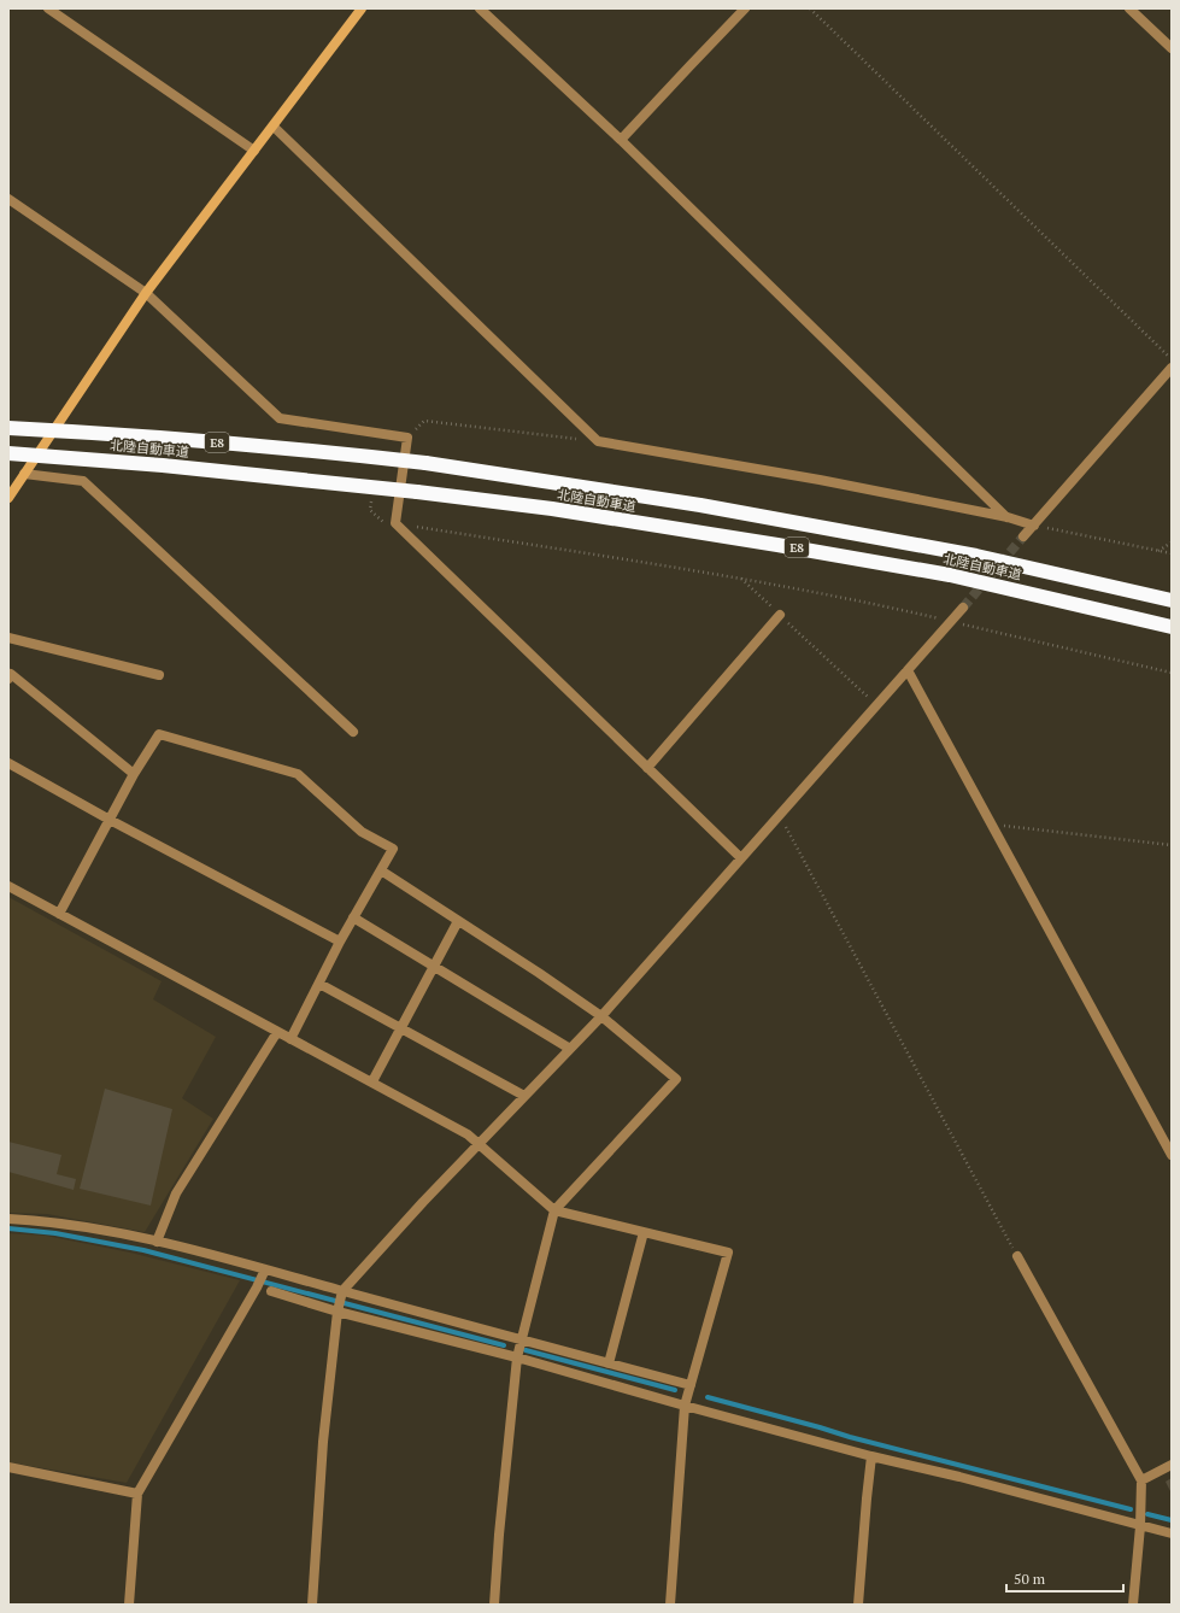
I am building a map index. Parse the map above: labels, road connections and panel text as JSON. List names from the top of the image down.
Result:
{
  "streets": {
    "highway": ["E8", "北陸自動車道"]
  },
  "scale_bar": "50 m"
}
